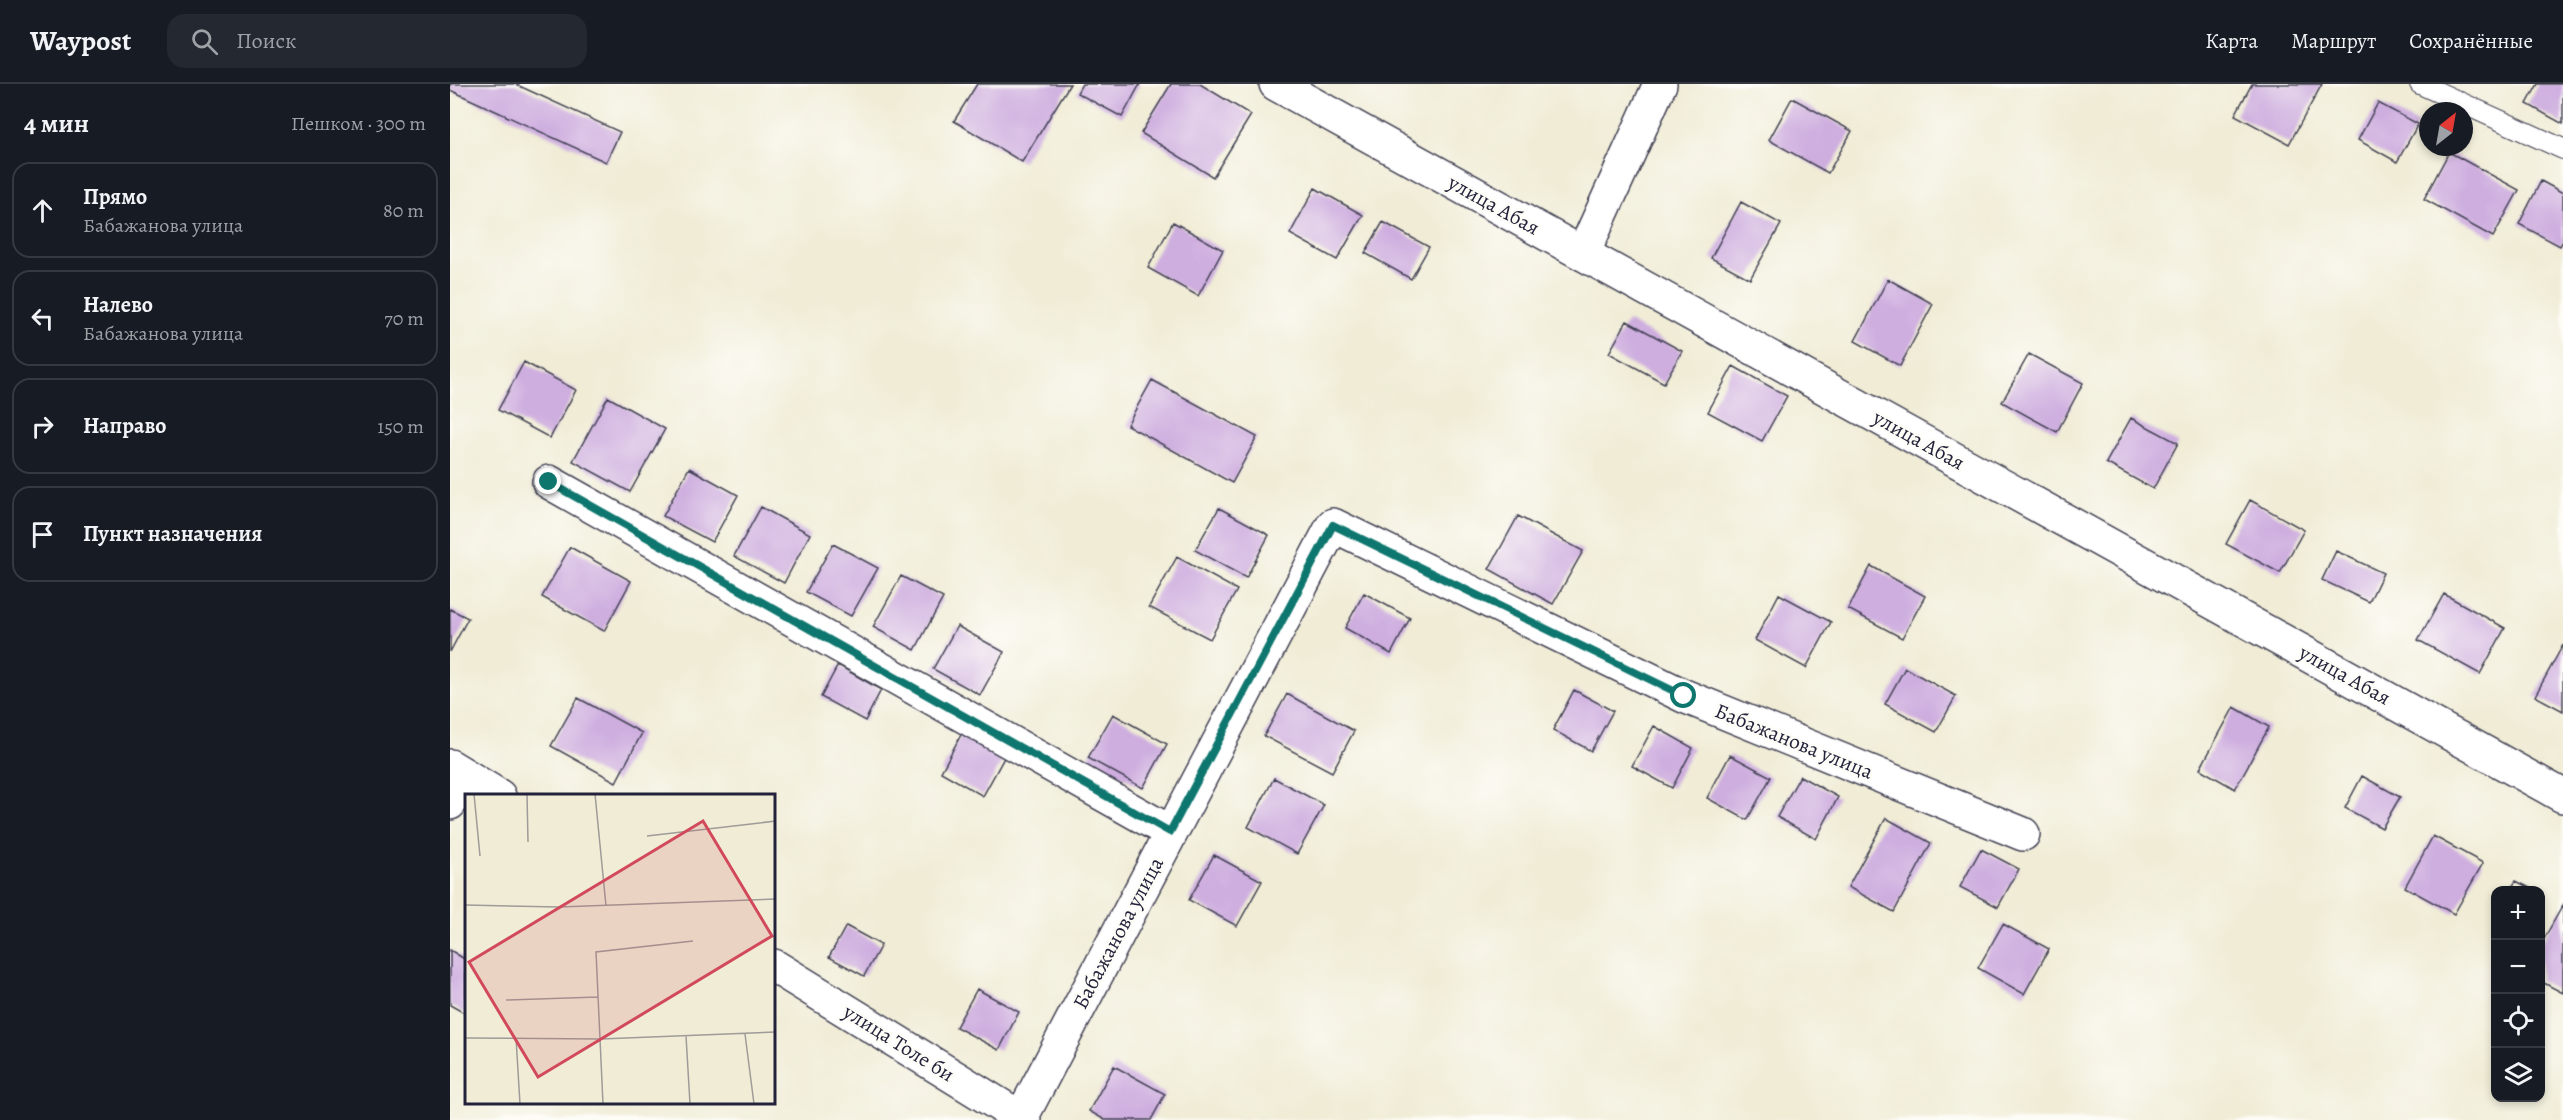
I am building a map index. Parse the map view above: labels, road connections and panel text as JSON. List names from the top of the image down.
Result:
{
  "streets": {
    "street": ["улица Абая", "Бабажанова улица", "улица Толе би"]
  },
  "crossings": [
    ["Бабажанова улица", "улица Толе би"]
  ],
  "north": "top right",
  "page": {
    "header": "Waypost",
    "search": "Поиск",
    "nav": ["Карта", "Маршрут", "Сохранённые"],
    "heading": ["4 мин", "Пешком · 300 m"],
    "list": [
      ["Прямо", "Бабажанова улица", "80 m"],
      ["Налево", "Бабажанова улица", "70 m"],
      ["Направо", "150 m"],
      "Пункт назначения"
    ],
    "map_buttons": ["+", "−"]
  }
}
